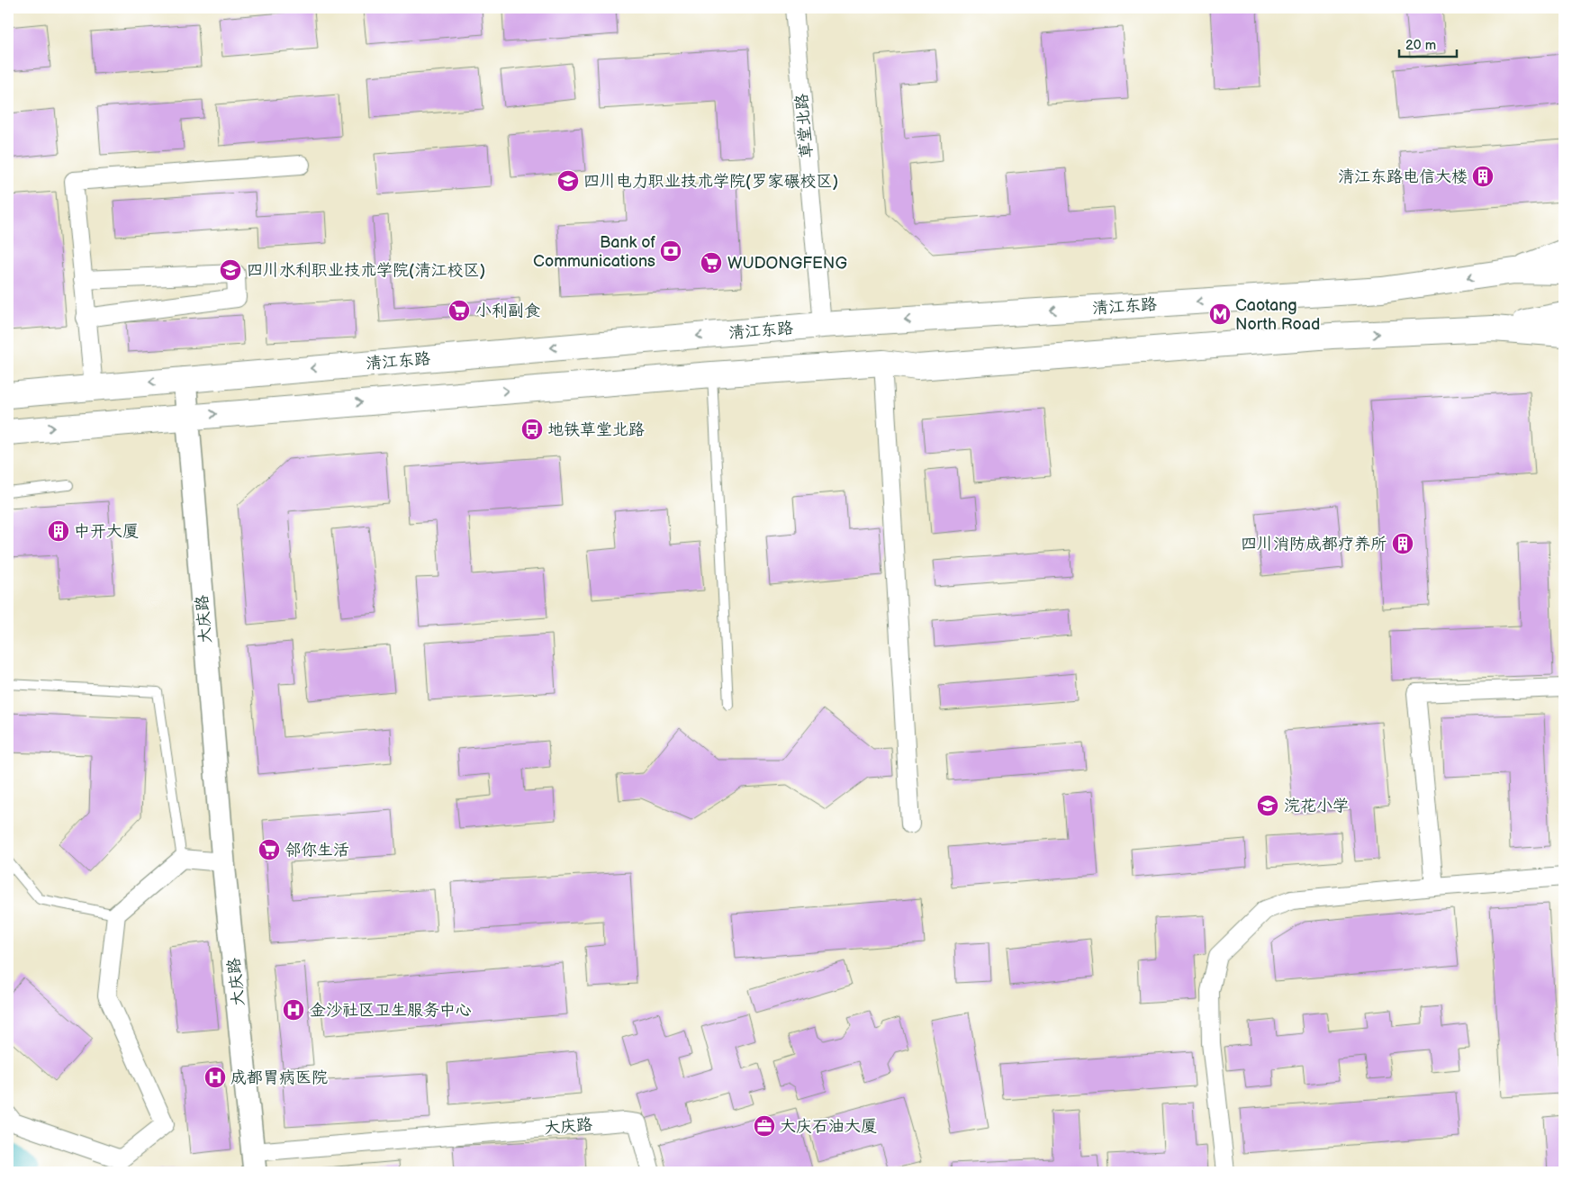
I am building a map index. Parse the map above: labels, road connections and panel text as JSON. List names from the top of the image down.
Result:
{
  "streets": {
    "main road": ["清江东路"],
    "street": ["草堂北路", "大庆路"]
  },
  "crossings": [
    ["草堂北路", "清江东路"],
    ["清江东路", "大庆路"]
  ],
  "places": {
    "building": ["清江东路电信大楼", "中开大厦", "四川消防成都疗养所"],
    "school or university": ["四川电力职业技术学院(罗家碾校区)", "四川水利职业技术学院(清江校区)", "浣花小学"],
    "bank": ["Bank of Communications"],
    "supermarket": ["WUDONGFENG", "小利副食", "邻你生活"],
    "metro station": ["Caotang North Road"],
    "bus stop": ["地铁草堂北路"],
    "hospital": ["金沙社区卫生服务中心", "成都胃病医院"],
    "office": ["大庆石油大厦"]
  },
  "scale_bar": "20 m"
}
